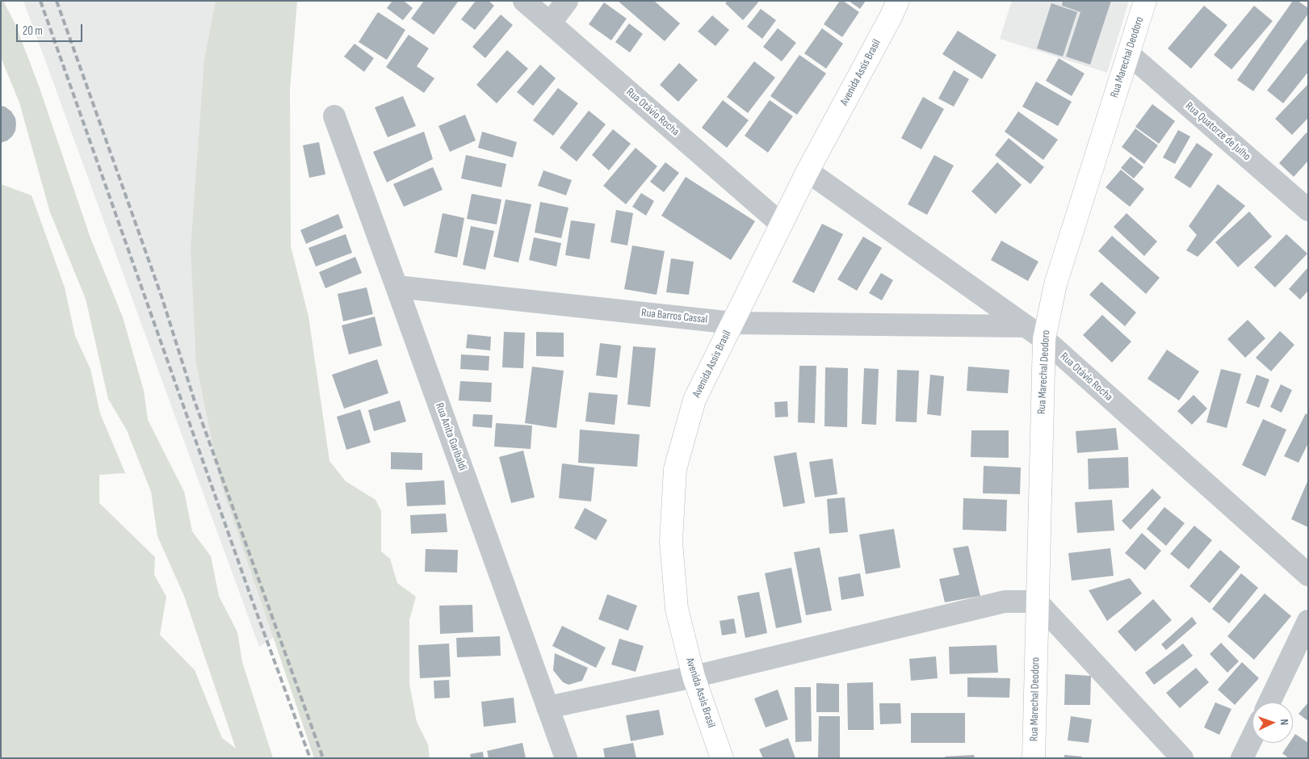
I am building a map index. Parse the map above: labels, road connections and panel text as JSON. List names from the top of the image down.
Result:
{
  "streets": {
    "street": [
      "Rua Marechal Deodoro",
      "Avenida Assis Brasil",
      "Rua Otávio Rocha",
      "Rua Quatorze de Julho",
      "Rua Barros Cassal",
      "Rua Anita Garibaldi"
    ]
  },
  "crossings": [
    ["Rua Marechal Deodoro", "Rua Otávio Rocha"],
    ["Rua Marechal Deodoro", "Rua Quatorze de Julho"],
    ["Avenida Assis Brasil", "Rua Otávio Rocha"],
    ["Avenida Assis Brasil", "Rua Barros Cassal"],
    ["Rua Otávio Rocha", "Rua Barros Cassal"],
    ["Rua Barros Cassal", "Rua Anita Garibaldi"]
  ],
  "scale_bar": "20 m",
  "north": "right"
}
